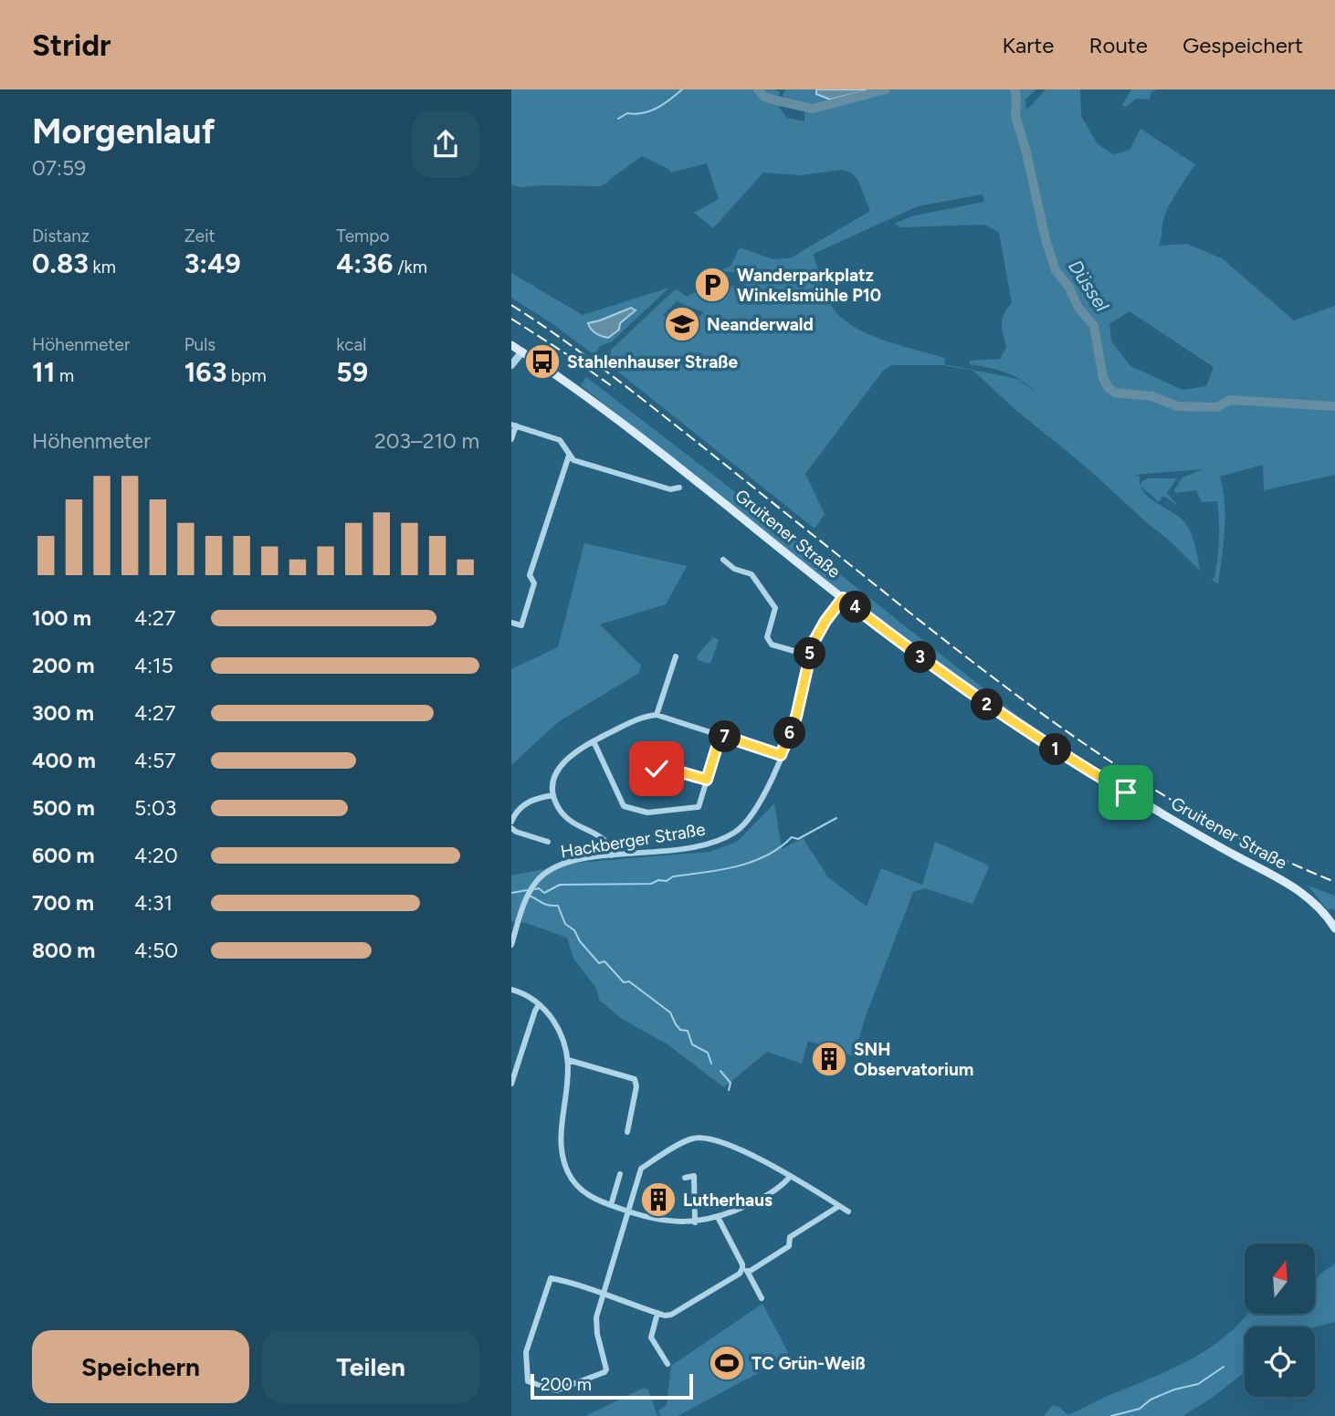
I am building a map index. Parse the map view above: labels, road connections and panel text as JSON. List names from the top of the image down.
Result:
{
  "streets": {
    "main road": ["Gruitener Straße"],
    "street": ["Hackberger Straße"]
  },
  "crossings": [
    ["Gruitener Straße", "Hackberger Straße"]
  ],
  "water": ["Düssel"],
  "places": {
    "parking": ["Wanderparkplatz Winkelsmühle P10"],
    "school or university": ["Neanderwald"],
    "bus stop": ["Stahlenhauser Straße"],
    "building": ["SNH Observatorium", "Lutherhaus"],
    "sports": ["TC Grün-Weiß"]
  },
  "scale_bar": "200 m",
  "north": "top",
  "page": {
    "header": "Stridr",
    "nav": ["Karte", "Route", "Gespeichert"],
    "heading": ["Morgenlauf", "07:59"],
    "stats": [
      ["Distanz", "0.83 km"],
      ["Zeit", "3:49"],
      ["Tempo", "4:36 /km"],
      ["Höhenmeter", "11 m"],
      ["Puls", "163 bpm"],
      ["kcal", "59"]
    ],
    "chart": ["Höhenmeter", "203–210 m"],
    "pins": [
      "4",
      "5",
      "3",
      "2",
      "6",
      "7",
      "1"
    ],
    "list": [
      {
        "name": "100 m",
        "note": "4:27"
      },
      {
        "name": "200 m",
        "note": "4:15"
      },
      {
        "name": "300 m",
        "note": "4:27"
      },
      {
        "name": "400 m",
        "note": "4:57"
      },
      {
        "name": "500 m",
        "note": "5:03"
      },
      {
        "name": "600 m",
        "note": "4:20"
      },
      {
        "name": "700 m",
        "note": "4:31"
      },
      {
        "name": "800 m",
        "note": "4:50"
      }
    ],
    "buttons": ["Speichern", "Teilen"],
    "scale": "200 m"
  }
}
